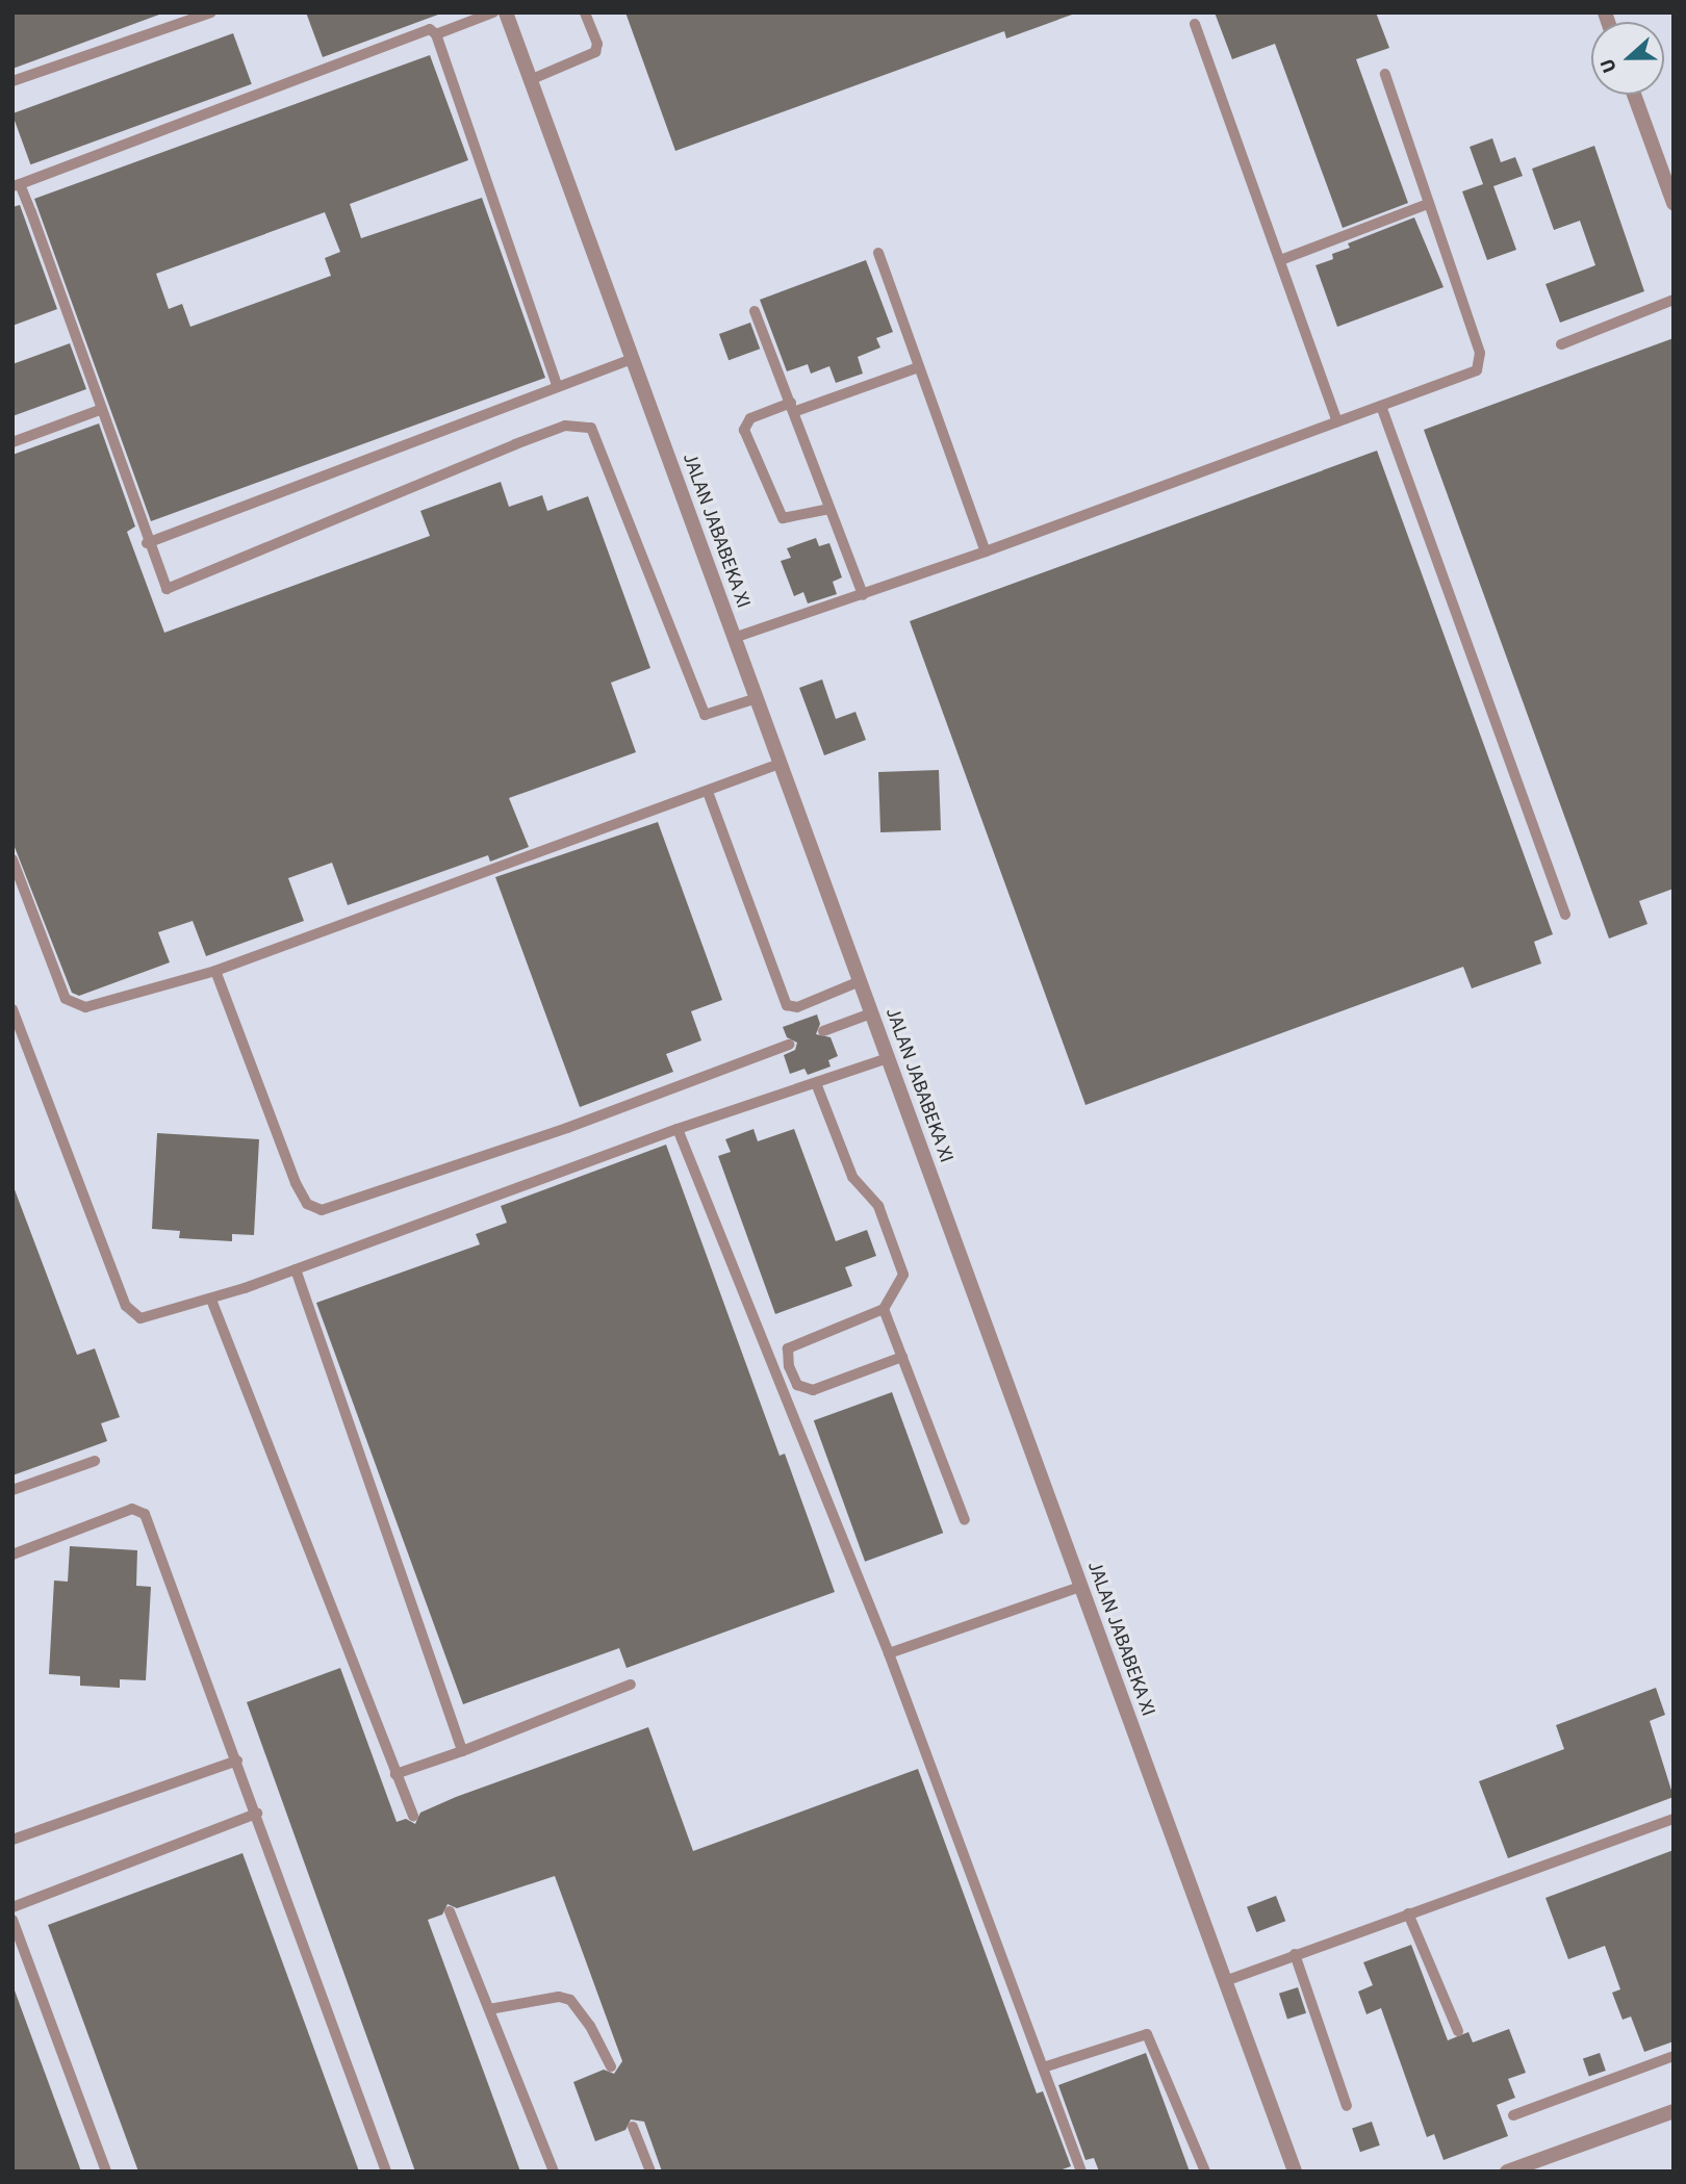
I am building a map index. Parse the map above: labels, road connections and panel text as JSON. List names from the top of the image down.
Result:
{
  "streets": {
    "street": ["JALAN JABABEKA XI"]
  },
  "north": "left"
}
